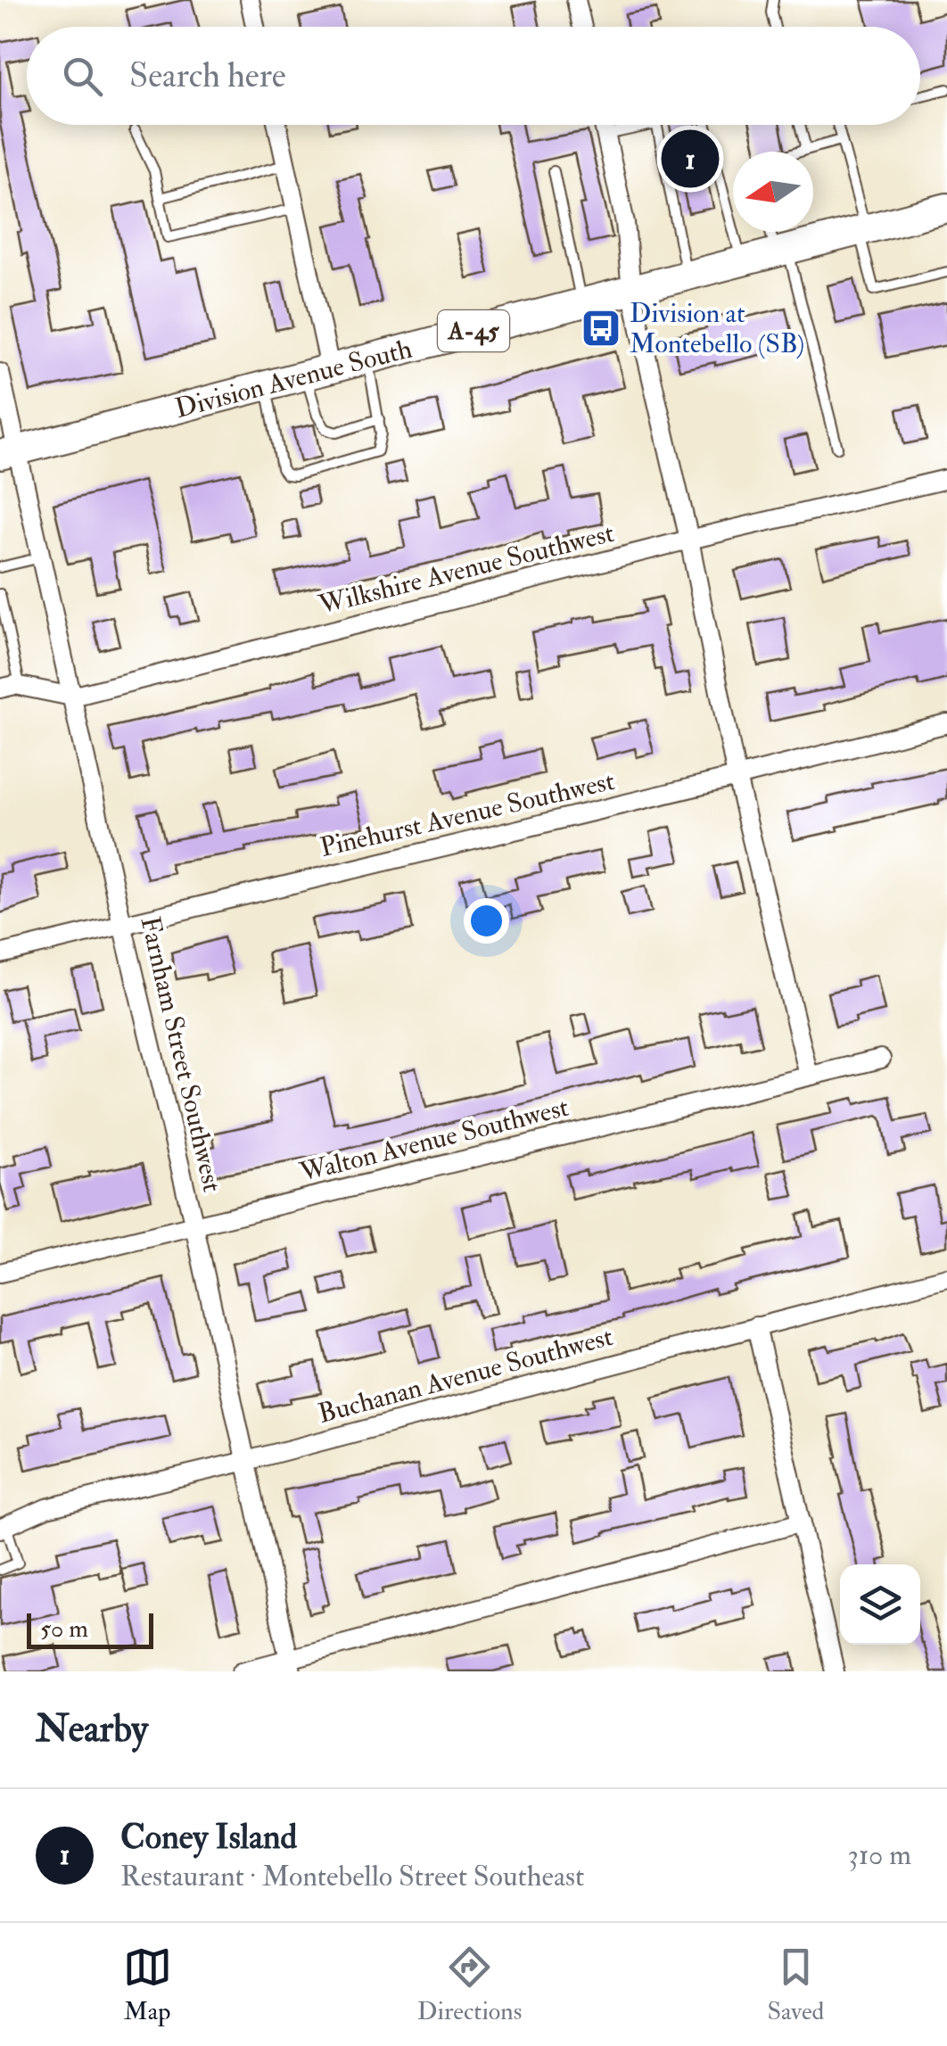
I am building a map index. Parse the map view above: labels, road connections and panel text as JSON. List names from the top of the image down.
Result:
{
  "streets": {
    "main road": ["A-45", "Division Avenue South"],
    "street": [
      "Wilkshire Avenue Southwest",
      "Pinehurst Avenue Southwest",
      "Farnham Street Southwest",
      "Walton Avenue Southwest",
      "Buchanan Avenue Southwest"
    ]
  },
  "crossings": [
    ["Division Avenue South", "Farnham Street Southwest"],
    ["Wilkshire Avenue Southwest", "Farnham Street Southwest"],
    ["Pinehurst Avenue Southwest", "Farnham Street Southwest"],
    ["Farnham Street Southwest", "Walton Avenue Southwest"],
    ["Farnham Street Southwest", "Buchanan Avenue Southwest"]
  ],
  "places": {
    "bus stop": ["Division at Montebello (SB)"]
  },
  "scale_bar": "50 m",
  "north": "left",
  "page": {
    "search": "Search here",
    "pins": "1",
    "scale": "50 m",
    "heading": "Nearby",
    "list": [
      {
        "mark": "1",
        "name": "Coney Island",
        "note": "Restaurant · Montebello Street Southeast",
        "value": "310 m"
      }
    ],
    "nav": ["Map", "Directions", "Saved"]
  }
}
